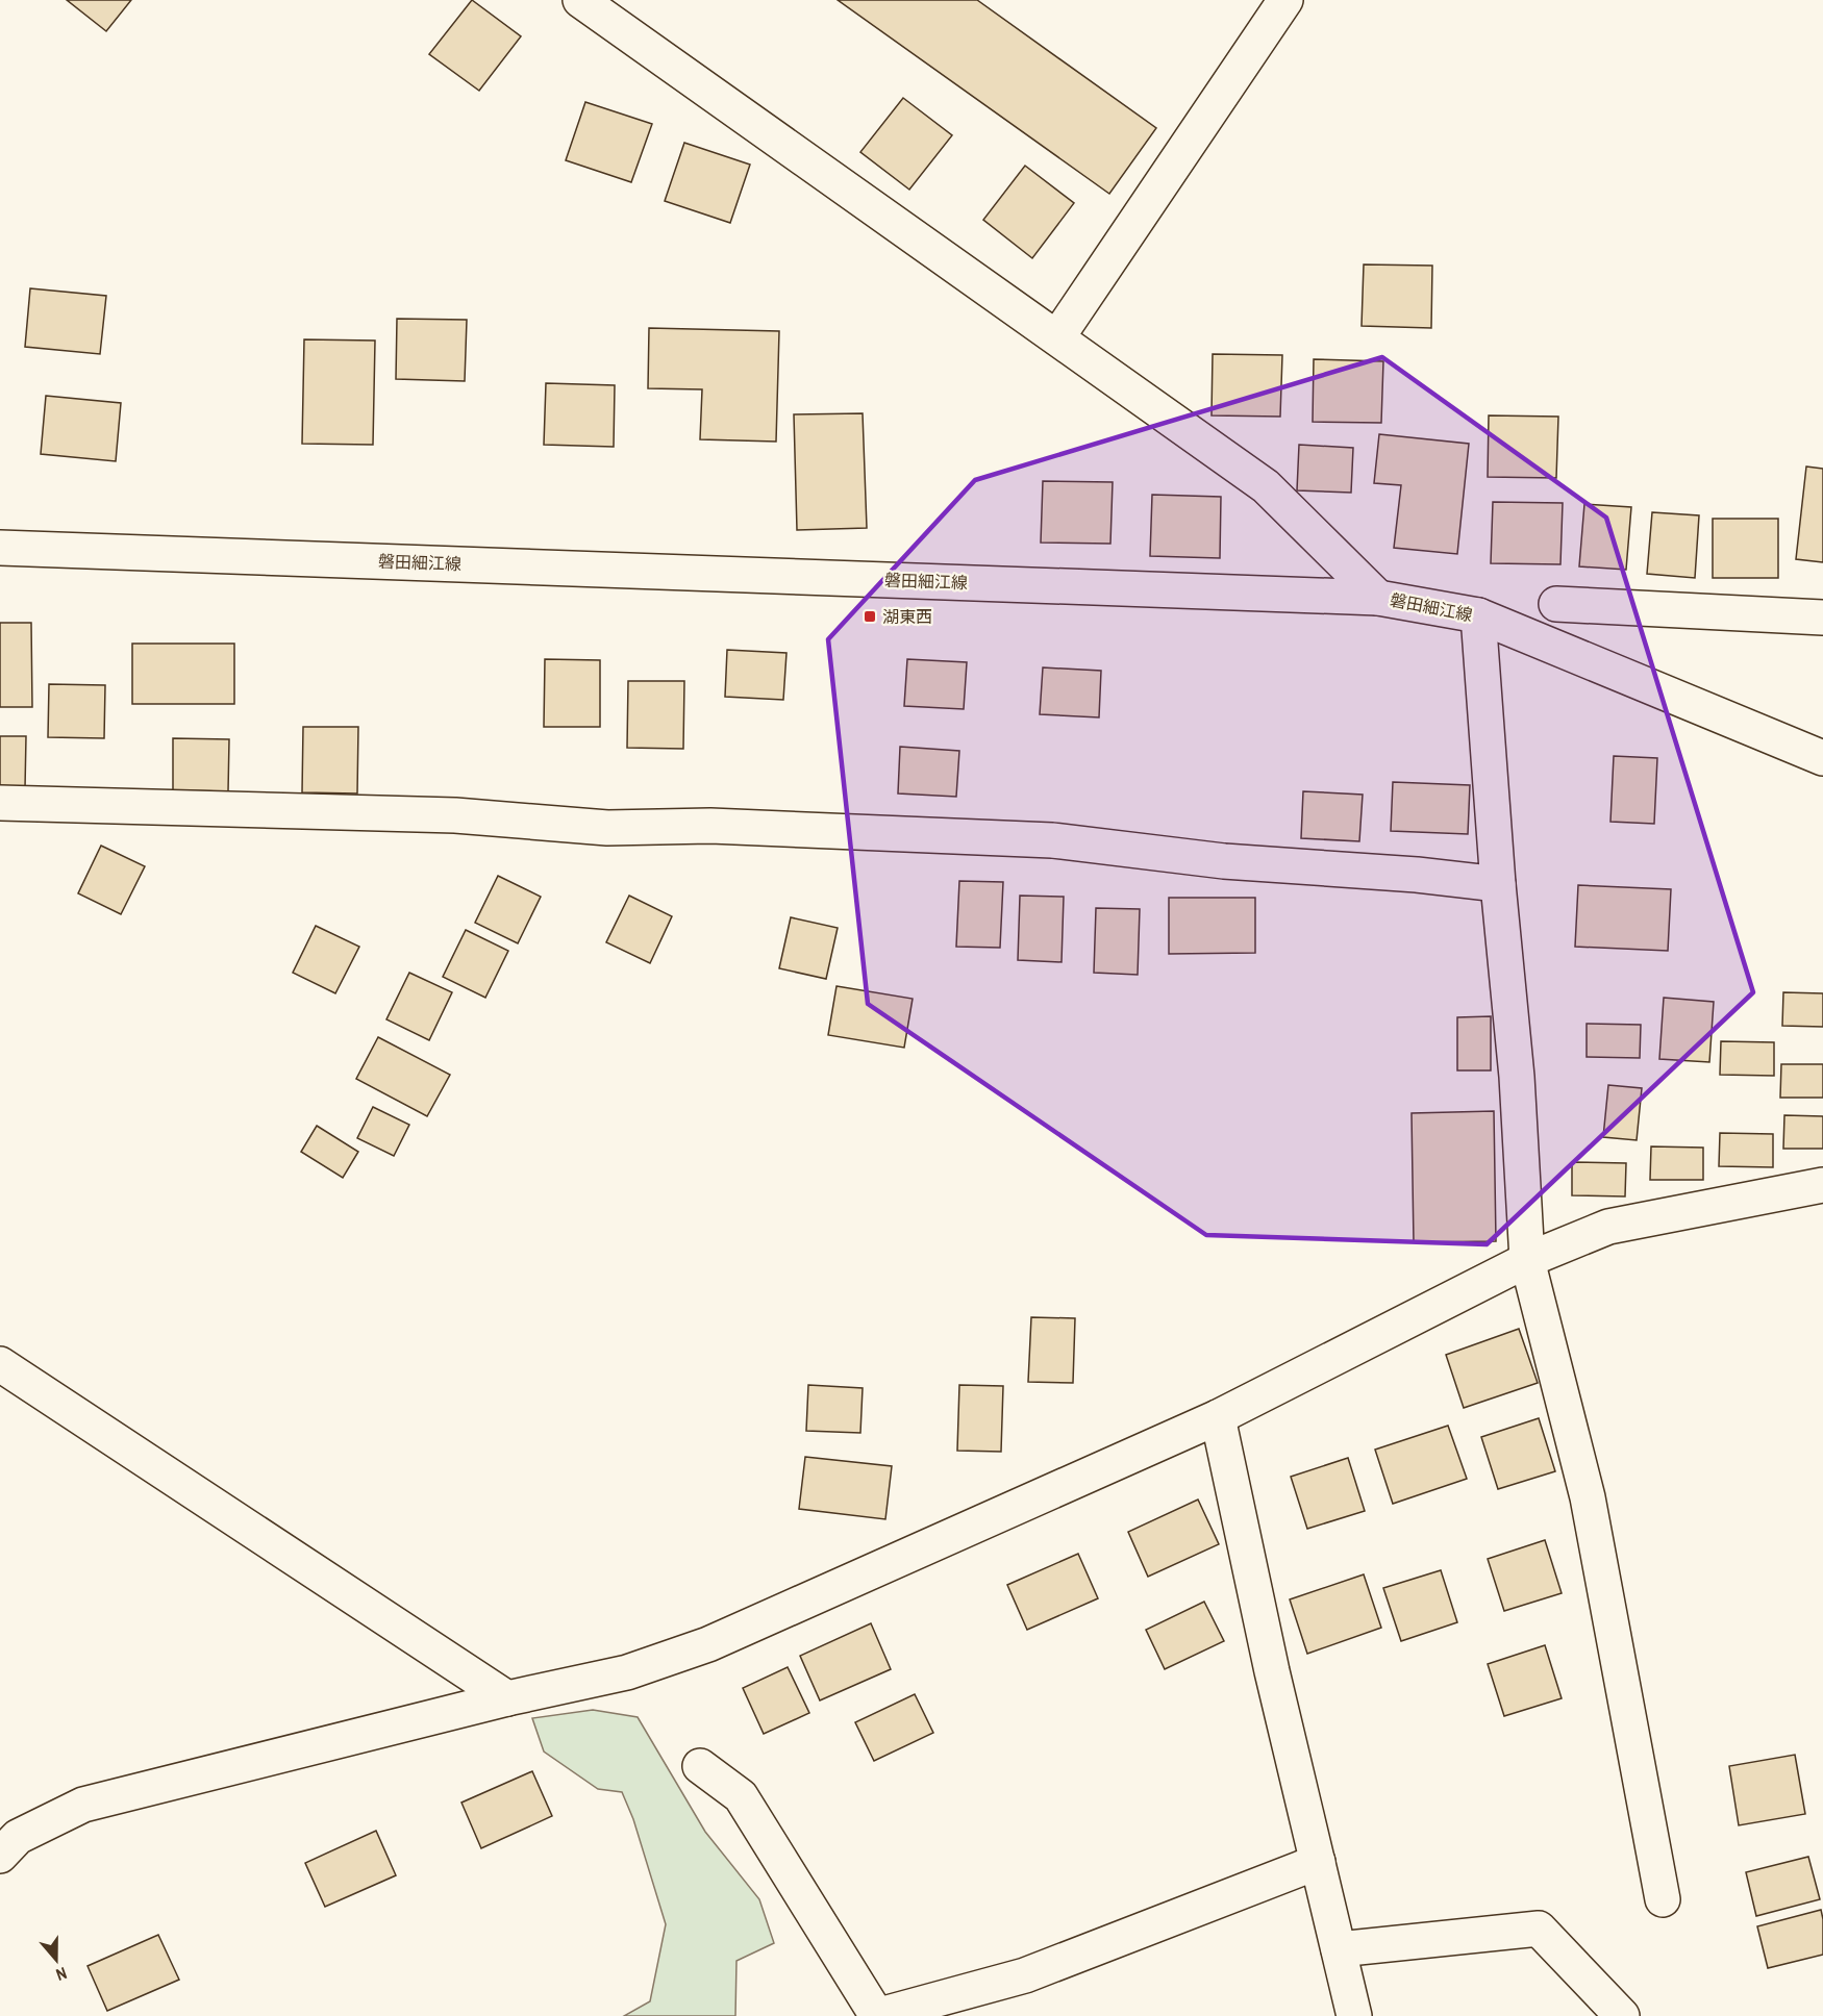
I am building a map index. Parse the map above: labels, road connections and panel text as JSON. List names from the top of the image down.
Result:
{
  "streets": {
    "street": ["磐田細江線"]
  },
  "places": {
    "transit": ["湖東西"]
  },
  "north": "bottom"
}
